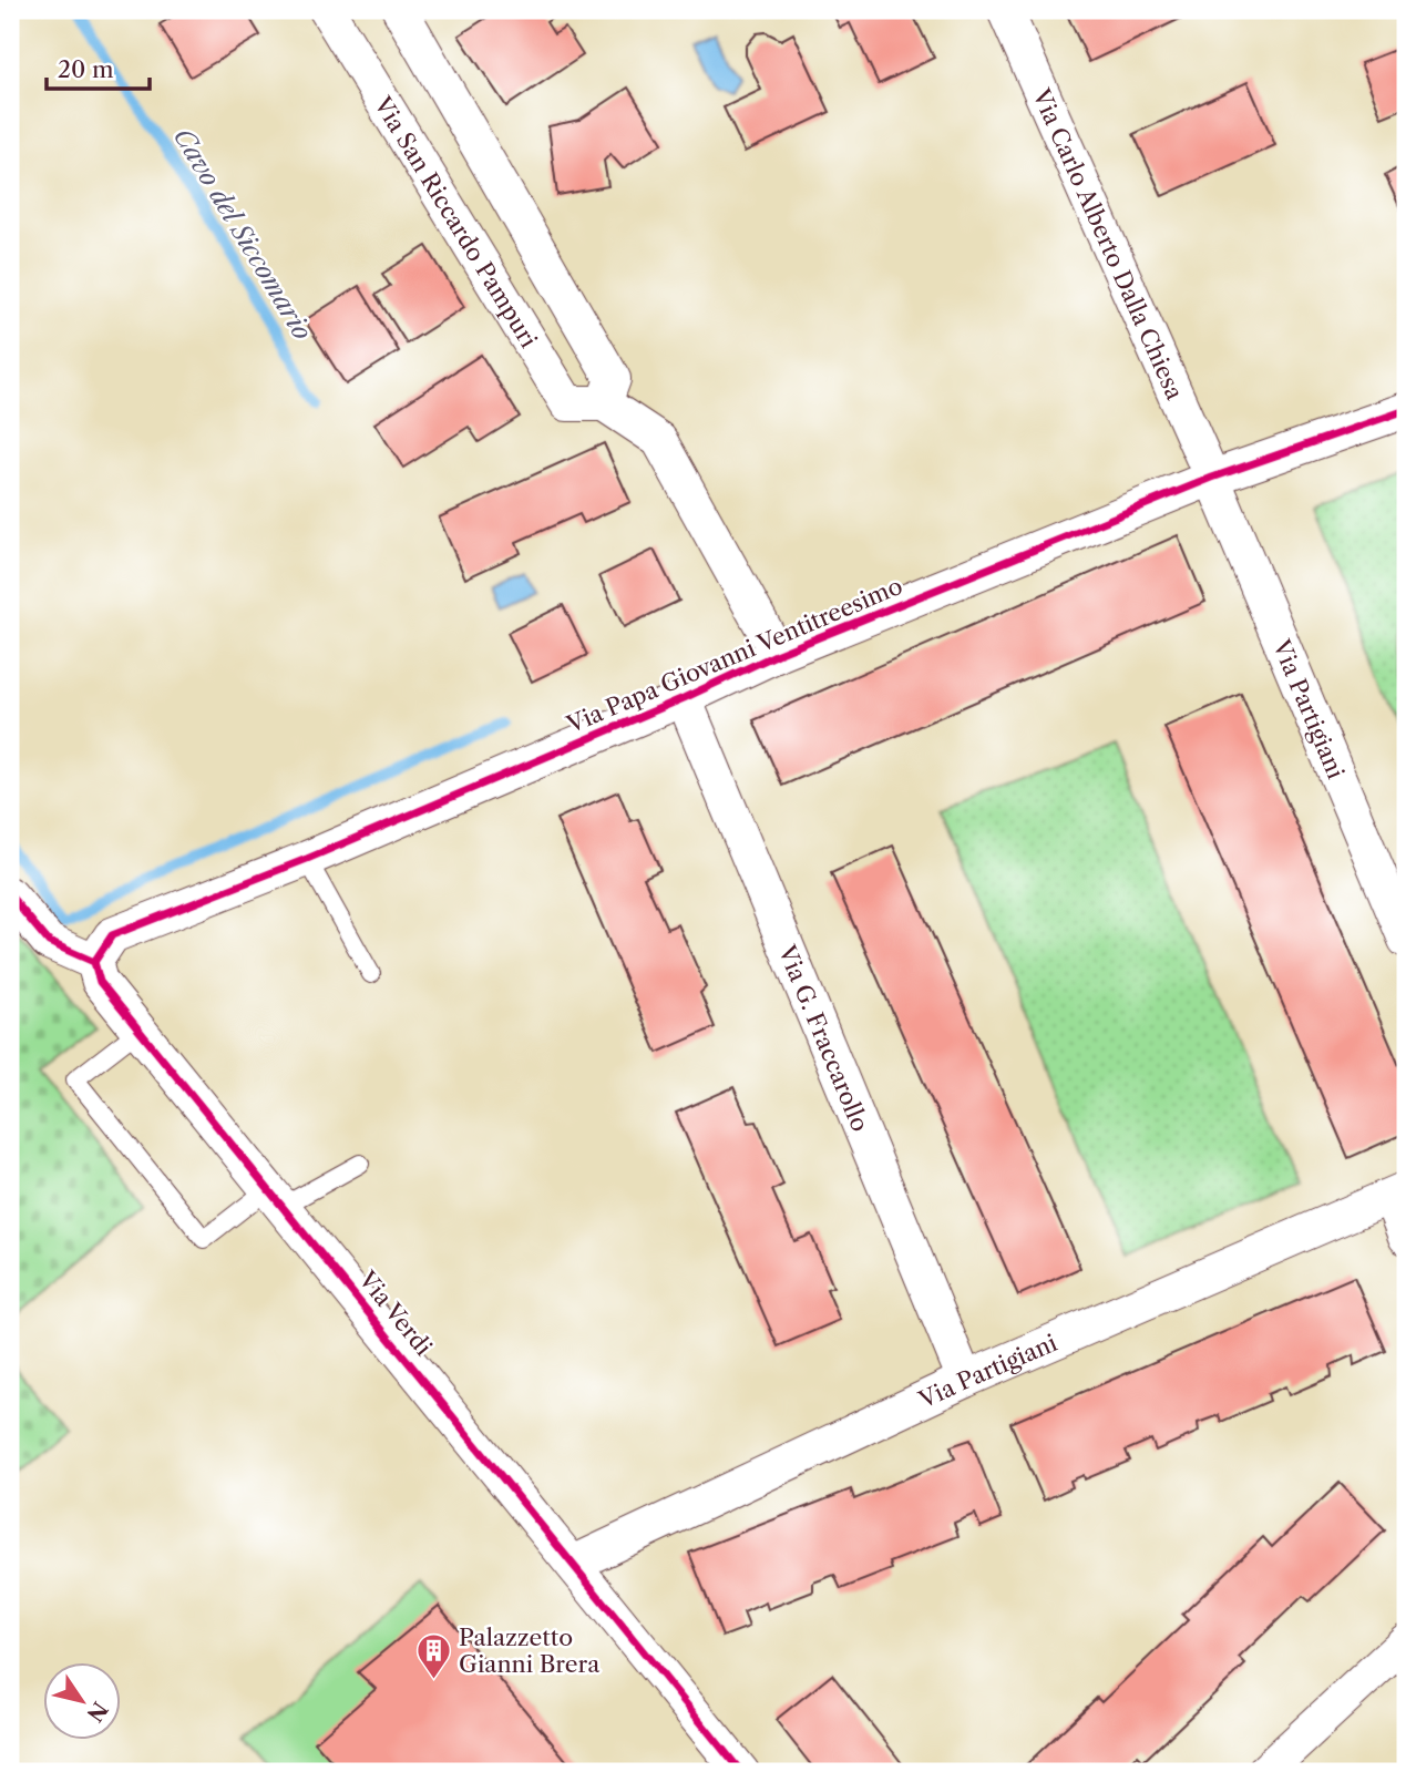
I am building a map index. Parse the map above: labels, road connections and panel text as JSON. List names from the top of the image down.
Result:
{
  "streets": {
    "street": [
      "Via San Riccardo Pampuri",
      "Via Carlo Alberto Dalla Chiesa",
      "Via Papa Giovanni Ventitreesimo",
      "Via Partigiani",
      "Via G. Fraccarollo",
      "Via Verdi"
    ]
  },
  "crossings": [
    ["Via Carlo Alberto Dalla Chiesa", "Via Papa Giovanni Ventitreesimo"],
    ["Via Carlo Alberto Dalla Chiesa", "Via Partigiani"],
    ["Via Papa Giovanni Ventitreesimo", "Via Partigiani"],
    ["Via Papa Giovanni Ventitreesimo", "Via G. Fraccarollo"],
    ["Via Papa Giovanni Ventitreesimo", "Via Verdi"],
    ["Via Partigiani", "Via G. Fraccarollo"],
    ["Via Partigiani", "Via Verdi"]
  ],
  "water": ["Cavo del Siccomario"],
  "places": {
    "building": ["Palazzetto Gianni Brera"]
  },
  "scale_bar": "20 m",
  "north": "bottom right"
}
